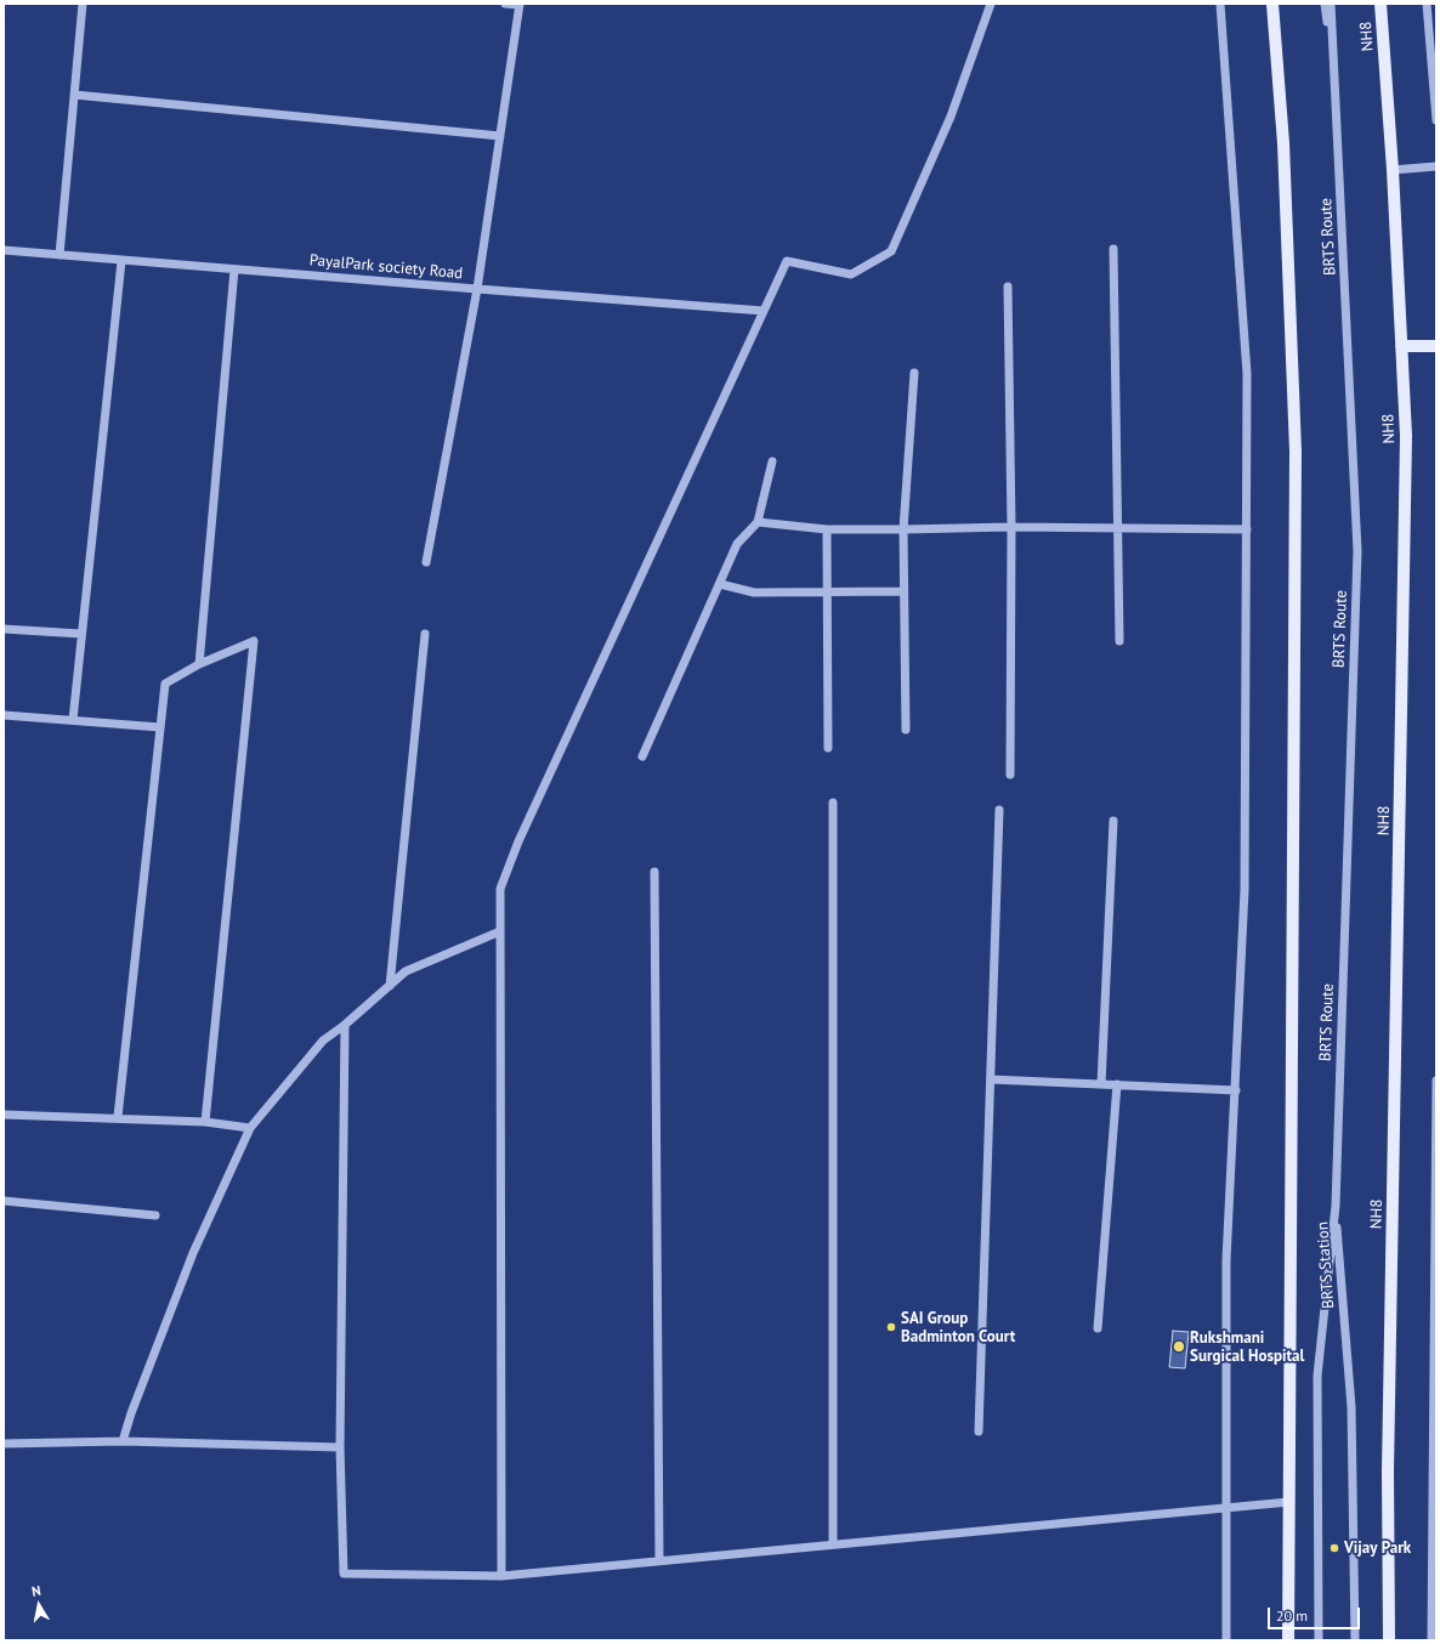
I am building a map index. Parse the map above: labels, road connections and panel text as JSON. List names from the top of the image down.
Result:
{
  "streets": {
    "main road": ["NH8"],
    "street": ["BRTS Route", "PayalPark society Road", "BRTS Station"]
  },
  "crossings": [
    ["BRTS Route", "BRTS Station"]
  ],
  "places": ["SAI Group Badminton Court", "Rukshmani Surgical Hospital", "Vijay Park"],
  "scale_bar": "20 m",
  "north": "top"
}
